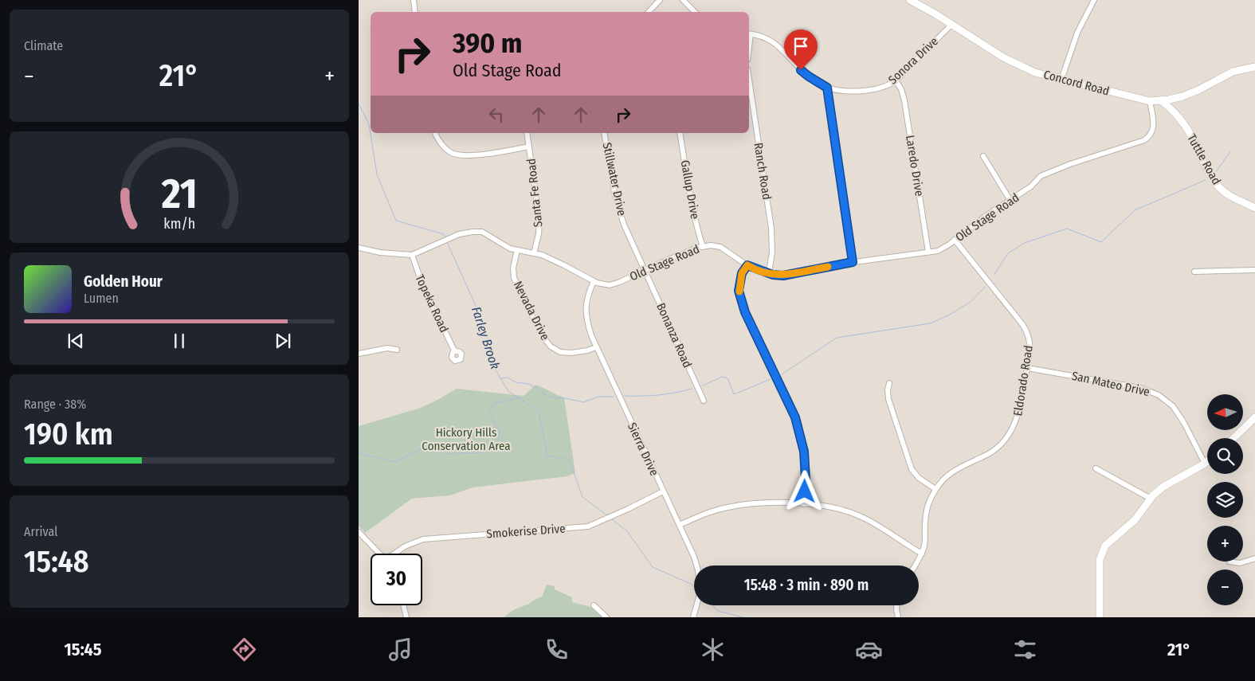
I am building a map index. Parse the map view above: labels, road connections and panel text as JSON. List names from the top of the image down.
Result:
{
  "streets": {
    "main road": ["Concord Road", "Tuttle Road"],
    "street": [
      "Sonora Drive",
      "Laredo Drive",
      "Ranch Road",
      "Stillwater Drive",
      "Gallup Drive",
      "Santa Fe Road",
      "Old Stage Road",
      "Topeka Road",
      "Nevada Drive",
      "Bonanza Road",
      "Eldorado Road",
      "San Mateo Drive",
      "Sierra Drive",
      "Smokerise Drive"
    ]
  },
  "crossings": [
    ["Sonora Drive", "Concord Road"],
    ["Sonora Drive", "Laredo Drive"],
    ["Concord Road", "Tuttle Road"],
    ["Concord Road", "Old Stage Road"],
    ["Laredo Drive", "Old Stage Road"],
    ["Ranch Road", "Old Stage Road"],
    ["Stillwater Drive", "Old Stage Road"],
    ["Stillwater Drive", "Bonanza Road"],
    ["Gallup Drive", "Old Stage Road"],
    ["Santa Fe Road", "Old Stage Road"],
    ["Old Stage Road", "Topeka Road"],
    ["Old Stage Road", "Nevada Drive"],
    ["Old Stage Road", "Bonanza Road"],
    ["Old Stage Road", "Eldorado Road"],
    ["Old Stage Road", "Sierra Drive"],
    ["Nevada Drive", "Sierra Drive"],
    ["Eldorado Road", "San Mateo Drive"],
    ["Sierra Drive", "Smokerise Drive"]
  ],
  "water": ["Farley Brook"],
  "parks": ["Hickory Hills Conservation Area"],
  "north": "left",
  "page": {
    "tile": [
      "Climate",
      ["Range · 38%", "190 km"],
      ["Arrival", "15:48"]
    ],
    "turn": ["390 m", "Old Stage Road"],
    "heat": ["−", "21°", "+"],
    "song": ["Golden Hour", "Lumen"],
    "map_buttons": ["+", "−"],
    "limit": "30",
    "trip": "15:48 · 3 min · 890 m",
    "tabs": ["15:45", "21°"],
    "gauge": ["21", "km/h"]
  }
}
